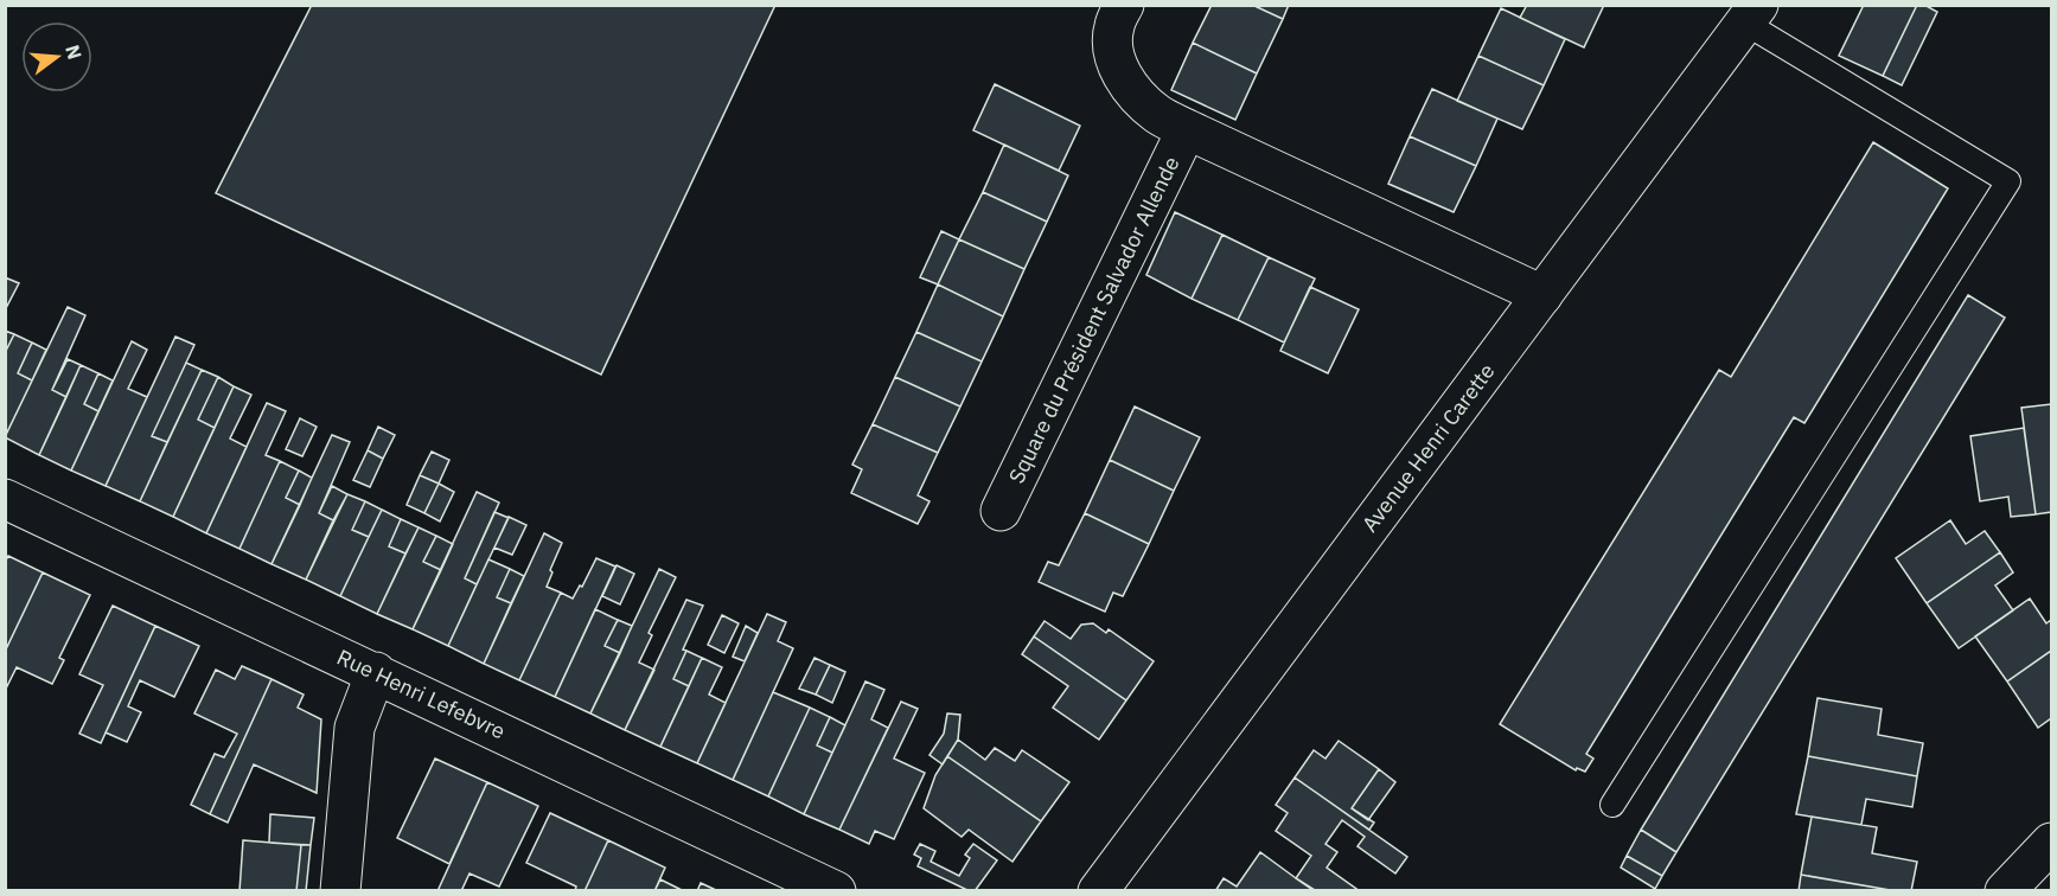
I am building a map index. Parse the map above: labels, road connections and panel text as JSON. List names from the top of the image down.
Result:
{
  "streets": {
    "street": ["Square du Président Salvador Allende", "Avenue Henri Carette", "Rue Henri Lefebvre"]
  },
  "crossings": [
    ["Square du Président Salvador Allende", "Avenue Henri Carette"]
  ],
  "north": "right"
}
